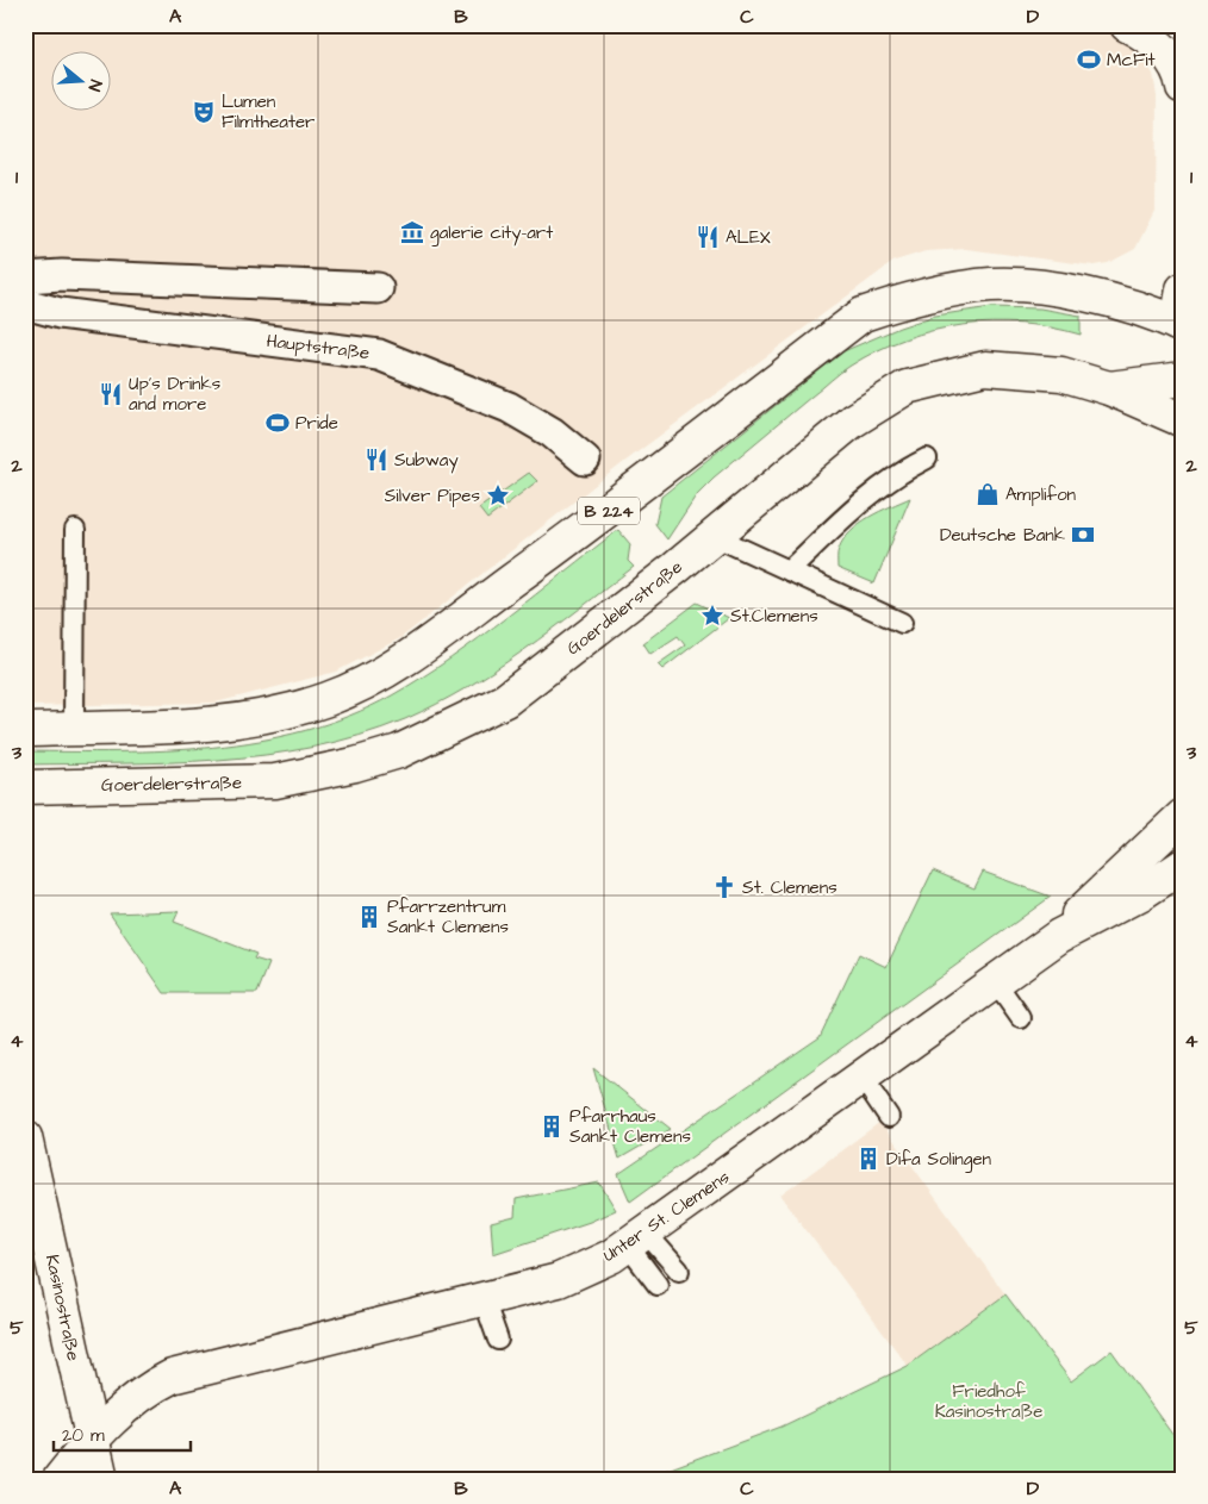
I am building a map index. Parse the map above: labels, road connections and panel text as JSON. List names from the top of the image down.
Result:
{
  "streets": {
    "main road": [
      "B 224",
      "Goerdelerstraße",
      "Unter St. Clemens",
      "Kasinostraße"
    ],
    "street": ["Hauptstraße"]
  },
  "crossings": [
    ["Unter St. Clemens", "Kasinostraße"]
  ],
  "parks": ["Friedhof Kasinostraße"],
  "places": {
    "sports": ["McFit", "Pride"],
    "theatre": ["Lumen Filmtheater"],
    "museum": ["galerie city-art"],
    "restaurant": ["ALEX", "Up's Drinks and more", "Subway"],
    "shop": ["Amplifon"],
    "place": ["Silver Pipes", "St.Clemens"],
    "bank": ["Deutsche Bank"],
    "church": ["St. Clemens"],
    "building": ["Pfarrzentrum Sankt Clemens", "Pfarrhaus Sankt Clemens", "Difa Solingen"]
  },
  "scale_bar": "20 m",
  "north": "right",
  "grid": {
    "columns": [
      "A",
      "B",
      "C",
      "D"
    ],
    "rows": [
      "1",
      "2",
      "3",
      "4",
      "5"
    ]
  }
}
